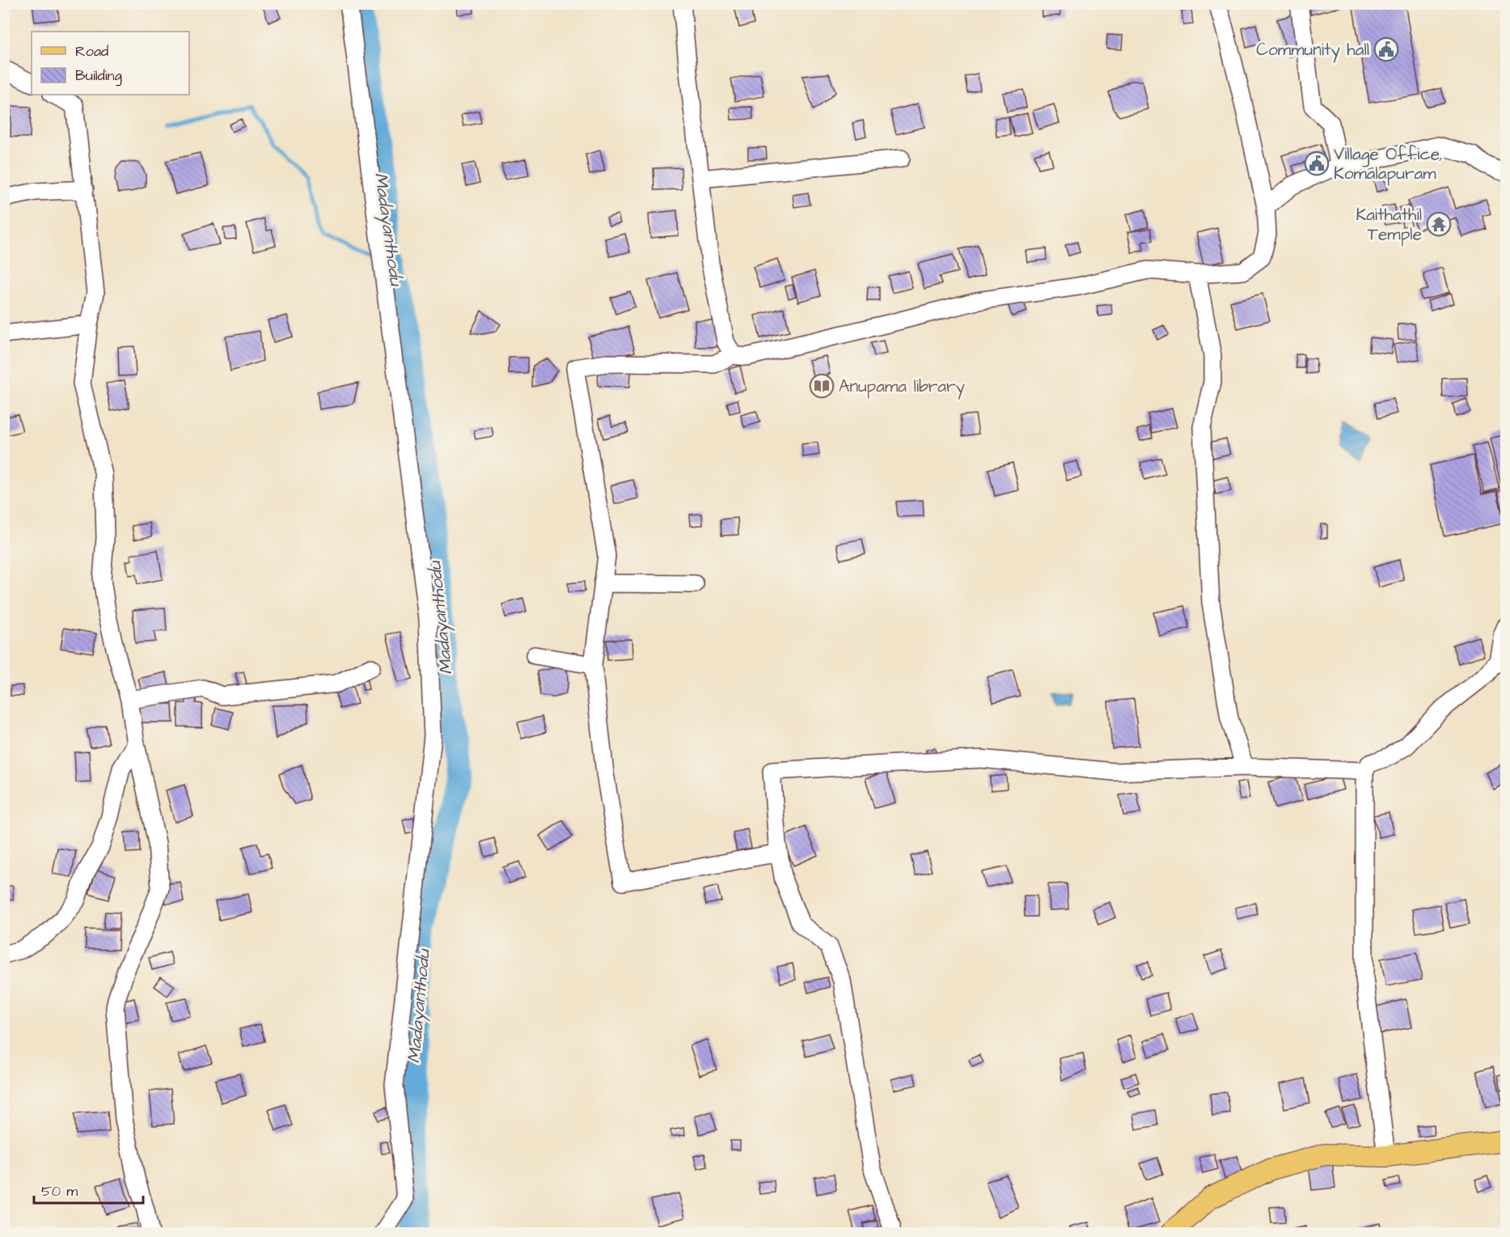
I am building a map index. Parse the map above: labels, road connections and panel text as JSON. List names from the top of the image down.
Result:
{
  "water": ["Madayanthodu"],
  "places": {
    "public building": ["Community hall", "Village Office, Komalapuram"],
    "temple": ["Kaithathil Temple"],
    "library": ["Anupama library"]
  },
  "legend": ["Road", "Building"],
  "scale_bar": "50 m"
}
